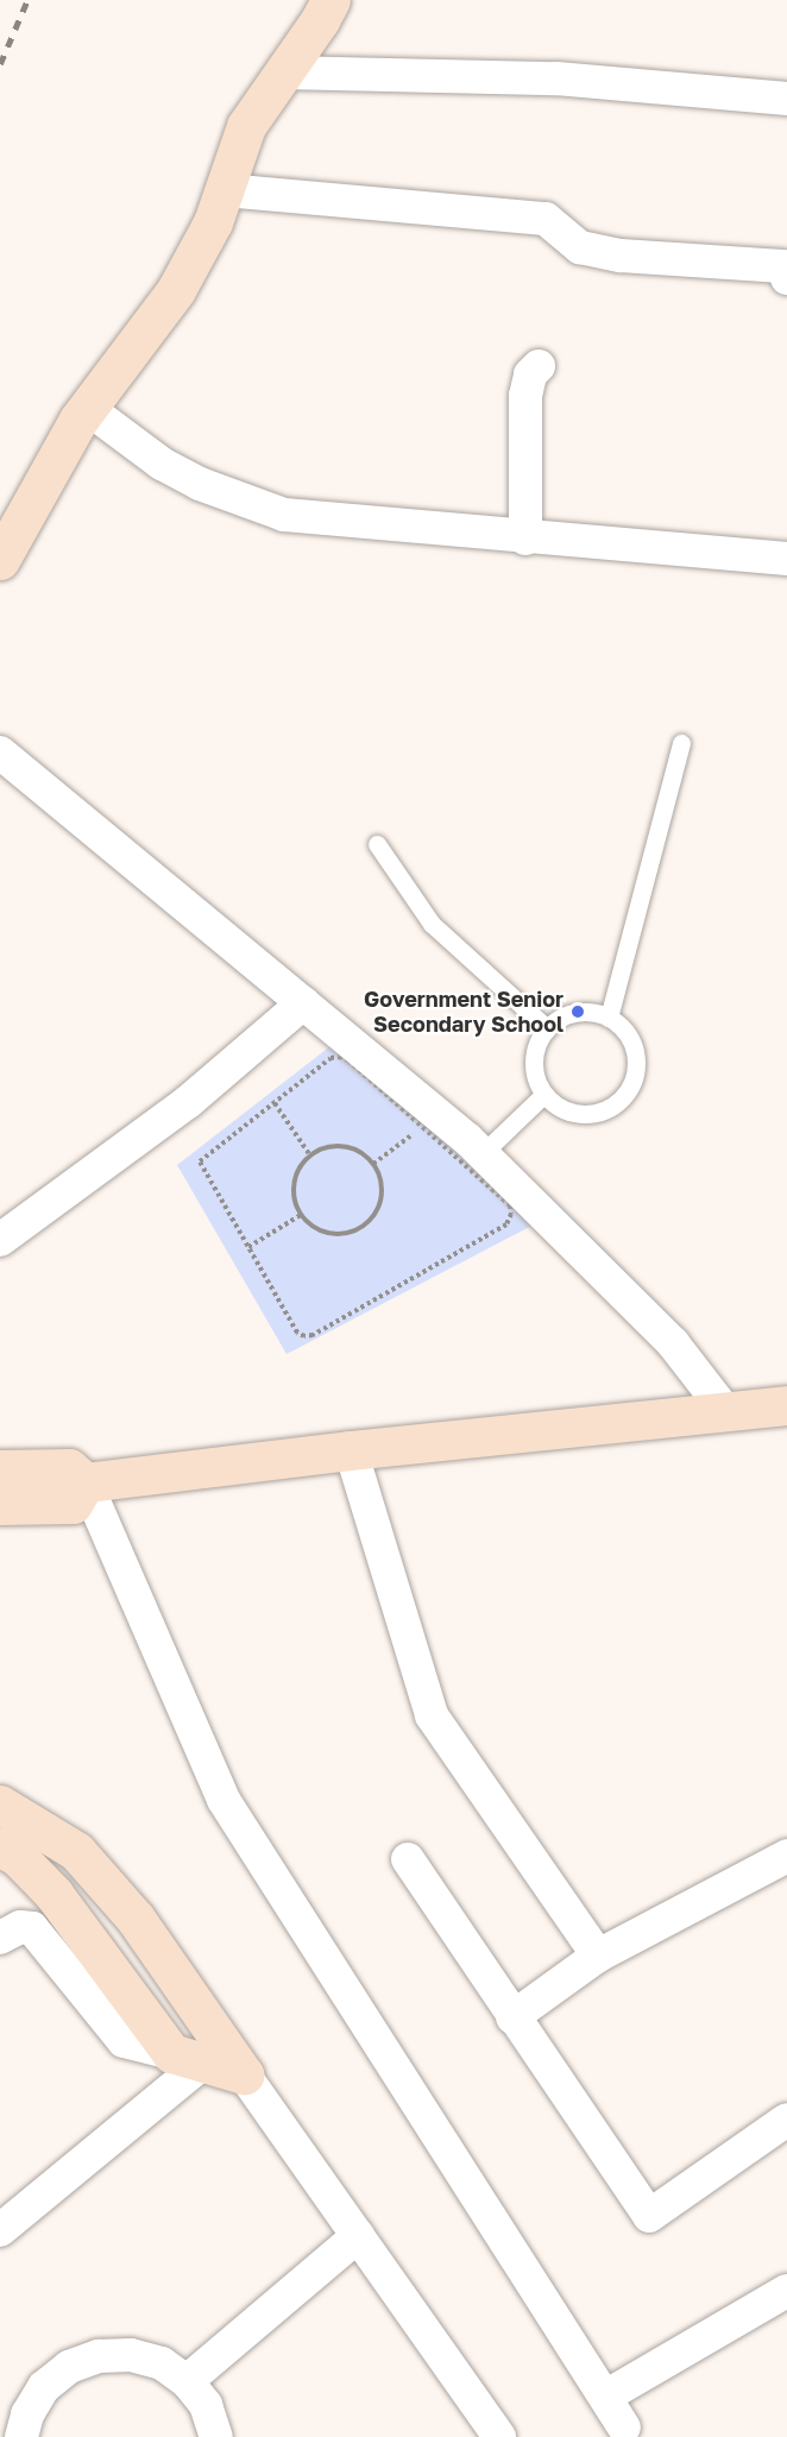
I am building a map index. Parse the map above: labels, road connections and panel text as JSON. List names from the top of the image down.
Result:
{
  "places": ["Government Senior Secondary School"]
}
